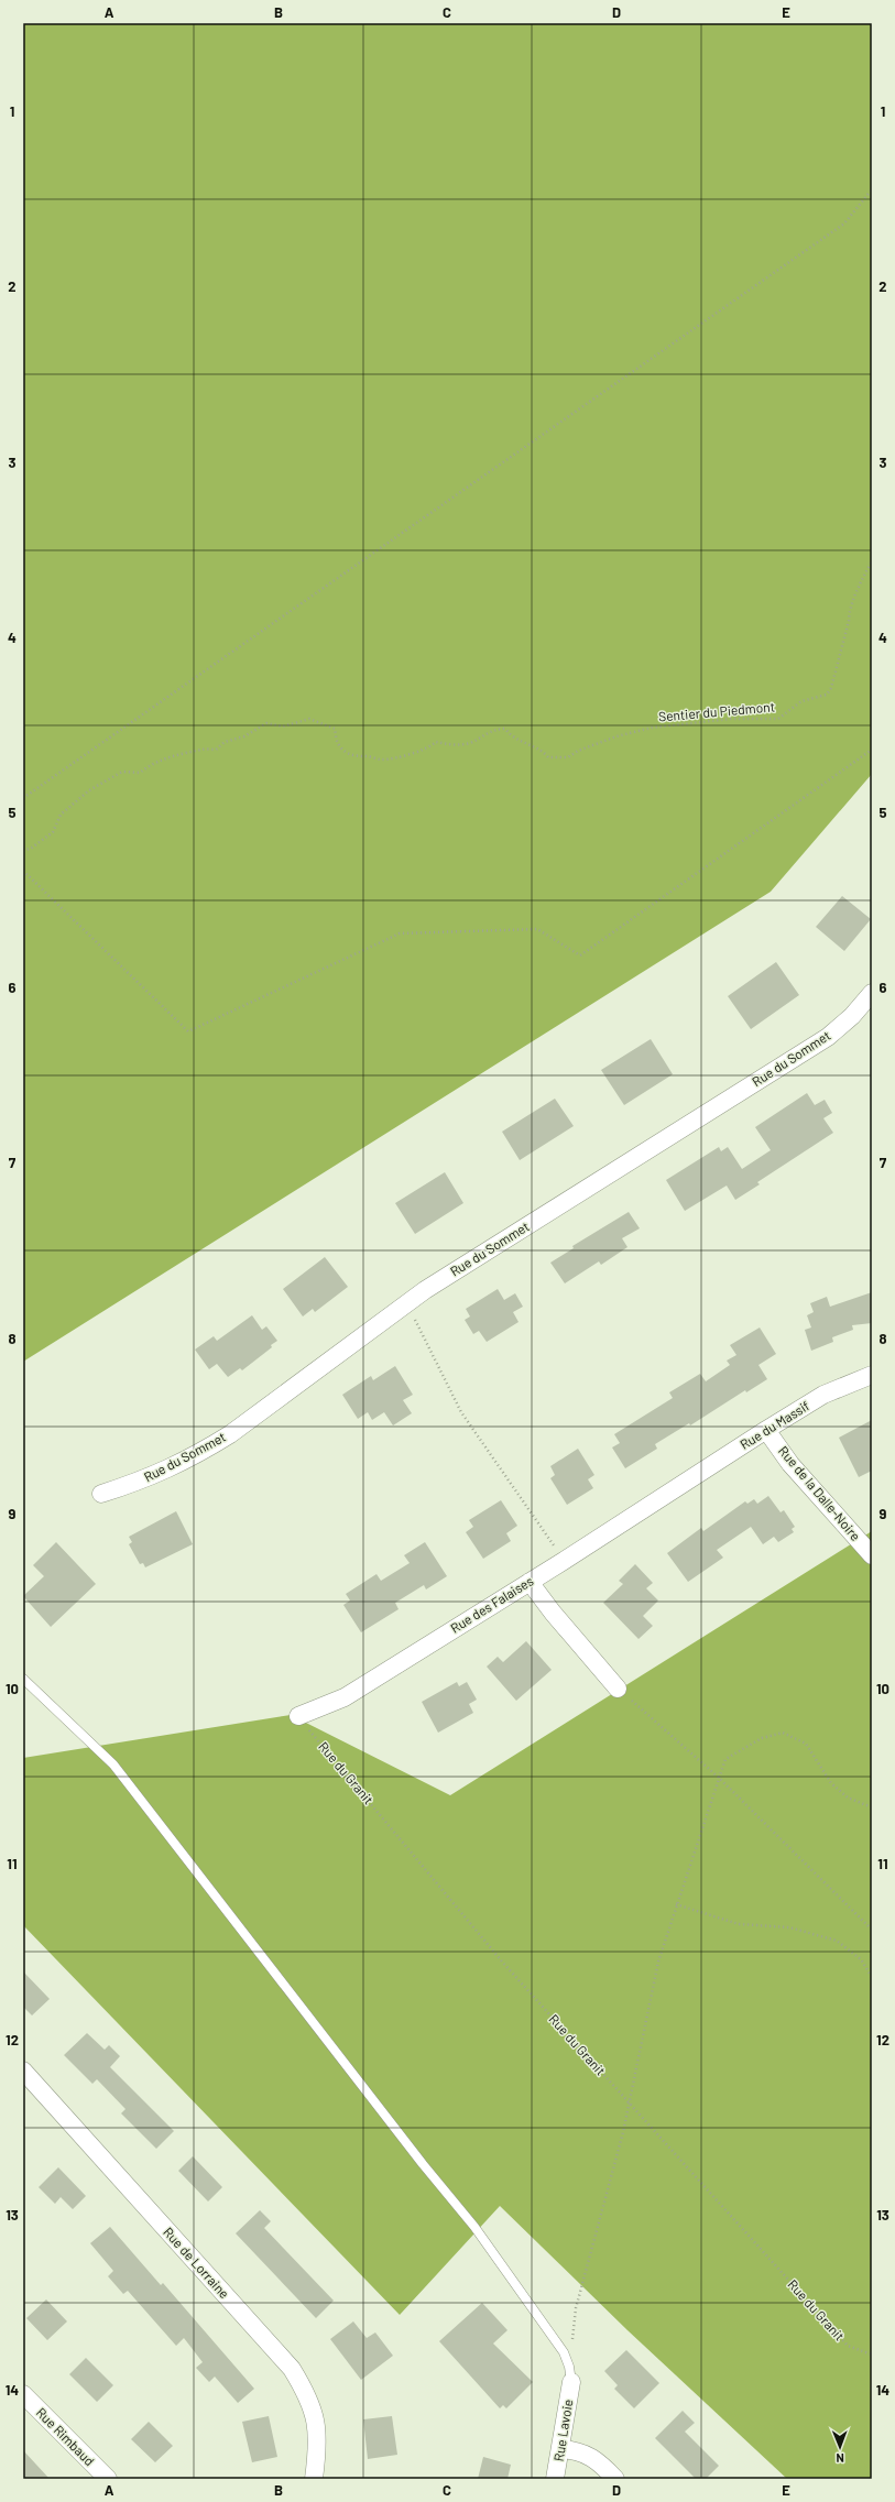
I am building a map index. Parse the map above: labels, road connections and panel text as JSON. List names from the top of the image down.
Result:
{
  "streets": {
    "street": [
      "Rue du Sommet",
      "Rue du Massif",
      "Rue de la Dalle-Noire",
      "Rue des Falaises",
      "Rue de Lorraine",
      "Rue Lavoie",
      "Rue Rimbaud"
    ],
    "path": ["Sentier du Piedmont", "Rue du Granit"]
  },
  "crossings": [
    ["Rue du Massif", "Rue de la Dalle-Noire"],
    ["Rue du Massif", "Rue des Falaises"],
    ["Rue des Falaises", "Rue du Granit"]
  ],
  "north": "bottom",
  "grid": {
    "columns": [
      "A",
      "B",
      "C",
      "D",
      "E"
    ],
    "rows": [
      "1",
      "2",
      "3",
      "4",
      "5",
      "6",
      "7",
      "8",
      "9",
      "10",
      "11",
      "12",
      "13",
      "14"
    ]
  }
}
